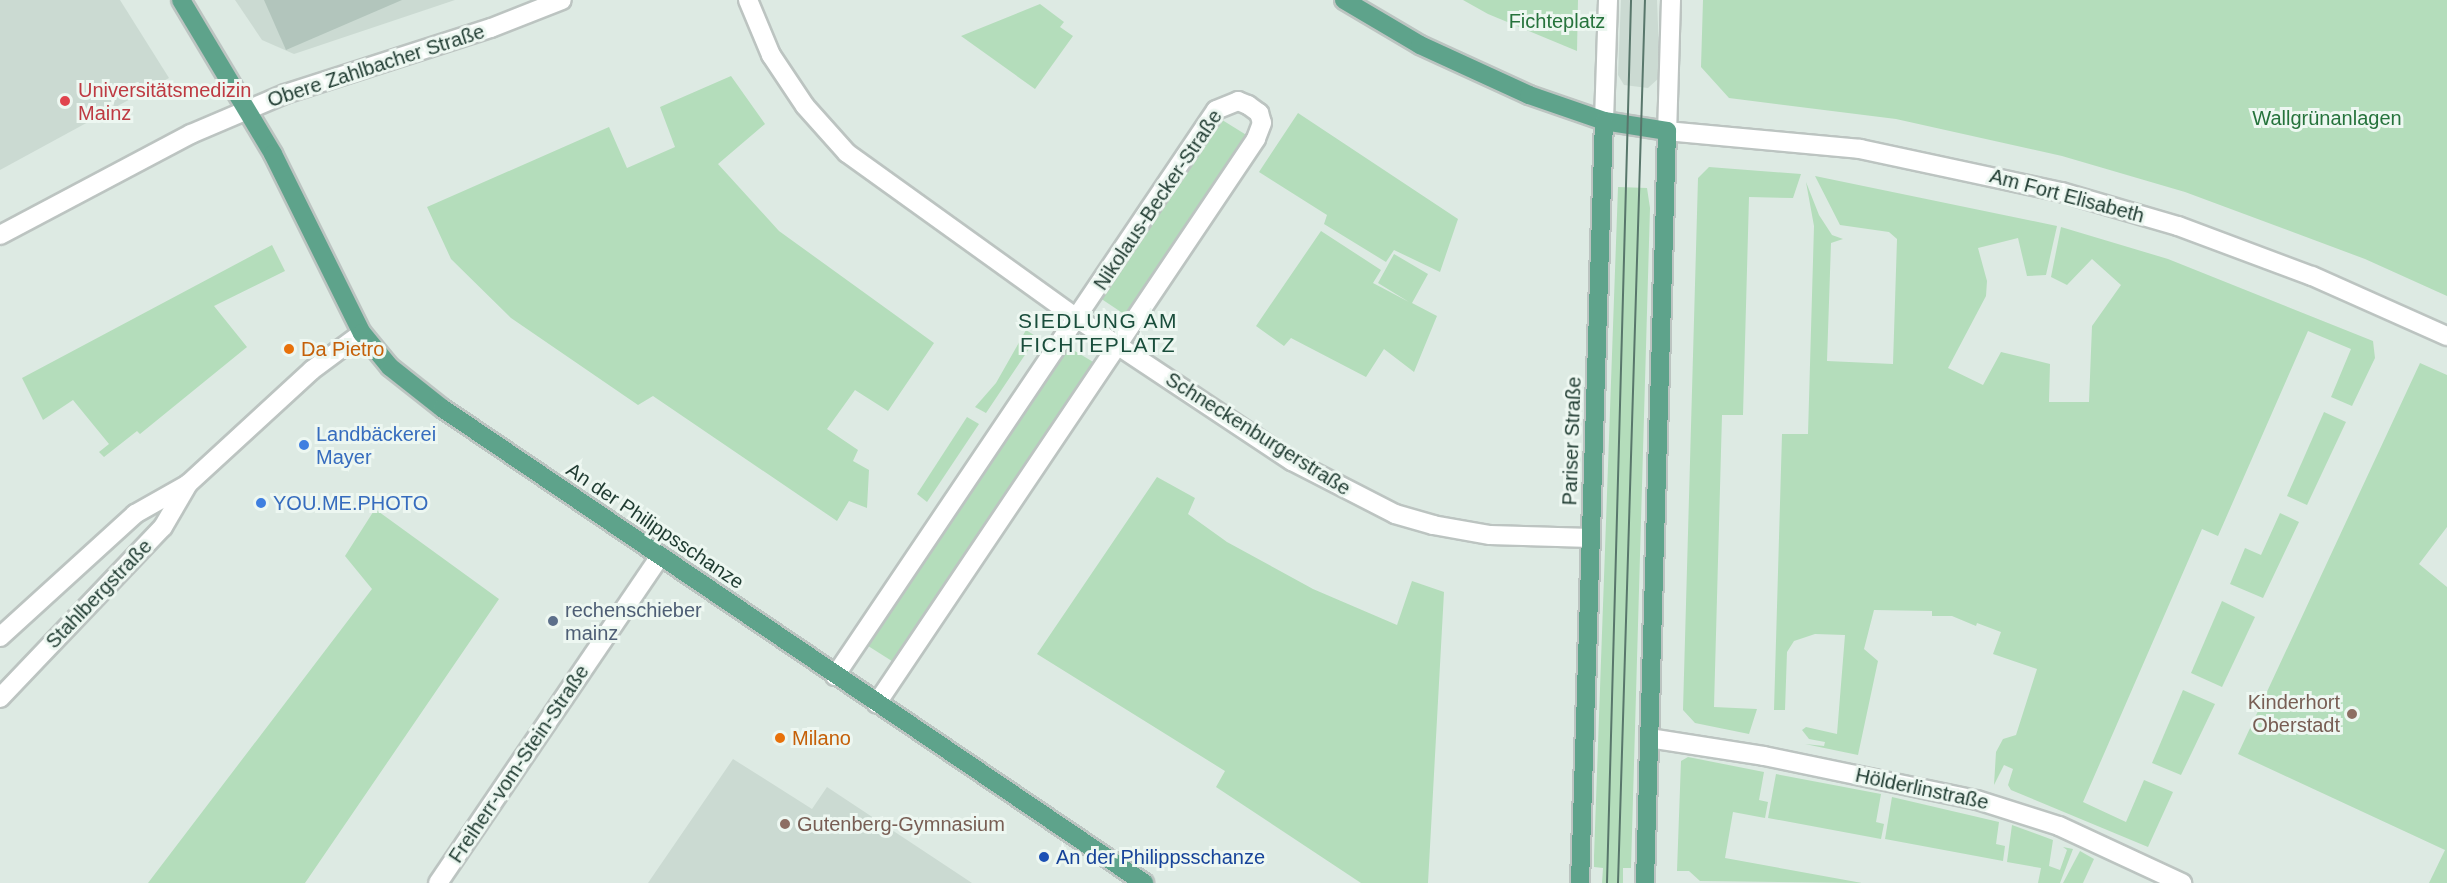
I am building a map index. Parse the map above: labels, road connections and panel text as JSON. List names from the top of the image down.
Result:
{
  "streets": {
    "main road": ["Pariser Straße", "An der Philippsschanze"],
    "street": [
      "Obere Zahlbacher Straße",
      "Am Fort Elisabeth",
      "Nikolaus-Becker-Straße",
      "Schneckenburgerstraße",
      "Stahlbergstraße",
      "Freiherr-vom-Stein-Straße",
      "Hölderlinstraße"
    ]
  },
  "crossings": [
    ["Obere Zahlbacher Straße", "An der Philippsschanze"],
    ["Nikolaus-Becker-Straße", "Schneckenburgerstraße"],
    ["Nikolaus-Becker-Straße", "An der Philippsschanze"],
    ["Schneckenburgerstraße", "Pariser Straße"],
    ["An der Philippsschanze", "Stahlbergstraße"],
    ["An der Philippsschanze", "Freiherr-vom-Stein-Straße"]
  ],
  "districts": ["SIEDLUNG AM FICHTEPLATZ"],
  "parks": ["Fichteplatz", "Wallgrünanlagen"],
  "places": [
    "Universitätsmedizin Mainz",
    "Da Pietro",
    "Landbäckerei Mayer",
    "YOU.ME.PHOTO",
    "rechenschieber mainz",
    "Kinderhort Oberstadt",
    "Milano",
    "Gutenberg-Gymnasium",
    "An der Philippsschanze"
  ]
}
